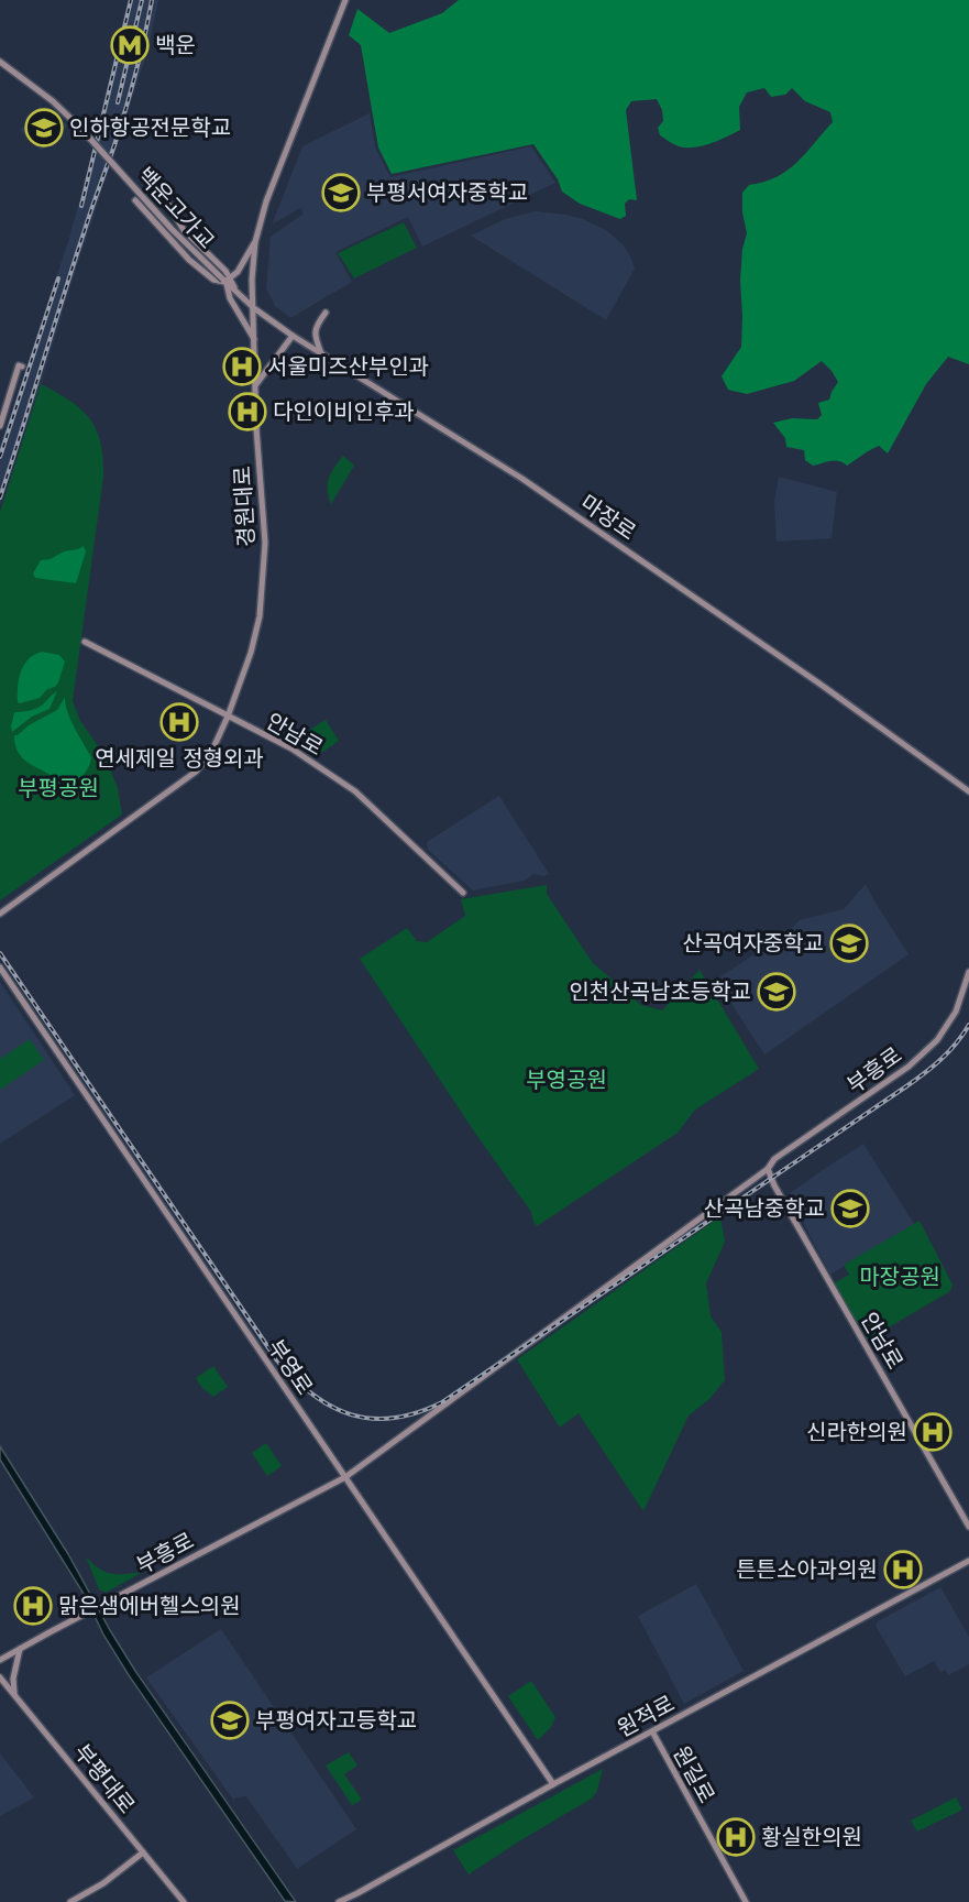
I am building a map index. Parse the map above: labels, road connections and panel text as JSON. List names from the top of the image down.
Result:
{
  "streets": {
    "main road": [
      "백운고가교",
      "경원대로",
      "마장로",
      "안남로",
      "부흥로",
      "부영로",
      "원적로",
      "원길로",
      "부평대로"
    ]
  },
  "crossings": [
    ["백운고가교", "마장로"],
    ["경원대로", "마장로"],
    ["경원대로", "안남로"],
    ["안남로", "부흥로"],
    ["부흥로", "부영로"],
    ["부영로", "원적로"],
    ["원적로", "원길로"]
  ],
  "parks": ["부평공원", "부영공원", "마장공원"],
  "places": {
    "metro station": ["백운"],
    "school or university": [
      "인하항공전문학교",
      "부평서여자중학교",
      "산곡여자중학교",
      "인천산곡남초등학교",
      "산곡남중학교",
      "부평여자고등학교"
    ],
    "hospital": [
      "서울미즈산부인과",
      "다인이비인후과",
      "연세제일 정형외과",
      "신라한의원",
      "튼튼소아과의원",
      "맑은샘에버헬스의원",
      "황실한의원"
    ]
  }
}
